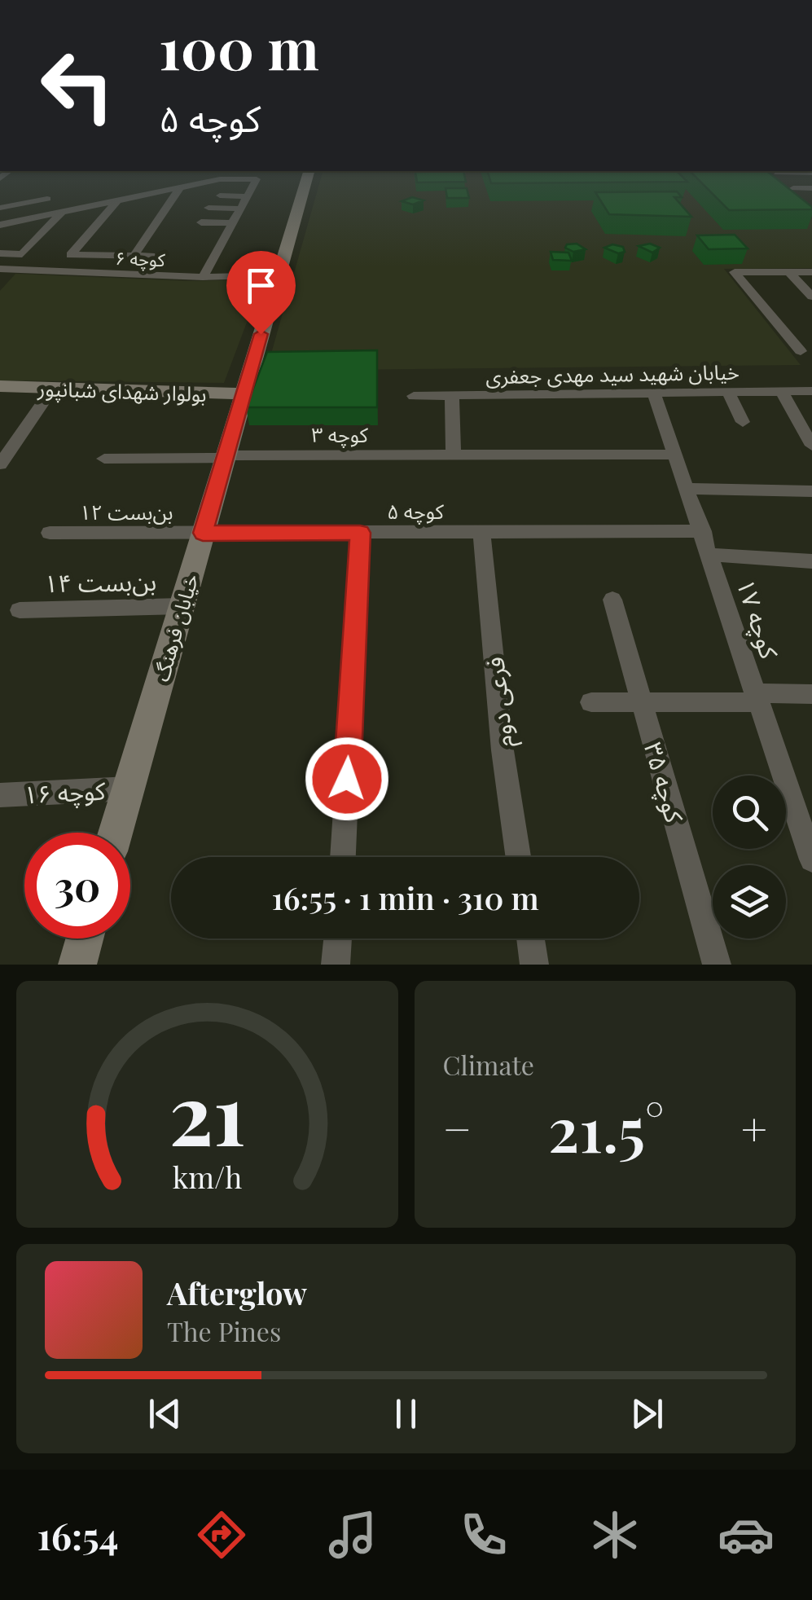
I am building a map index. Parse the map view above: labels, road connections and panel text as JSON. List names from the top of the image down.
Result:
{
  "streets": {
    "street": [
      "کوچه ۶",
      "خیابان شهید سید مهدی جعفری",
      "بولوار شهدای شبانپور",
      "کوچه ۳",
      "کوچه ۵",
      "بن‌بست ۱۲",
      "بن‌بست ۱۴",
      "کوچه ۱۷",
      "خیابان فرهنگ",
      "فرعی دوم",
      "کوچه ۳۵",
      "کوچه ۱۶"
    ]
  },
  "crossings": [
    ["کوچه ۶", "خیابان فرهنگ"],
    ["خیابان شهید سید مهدی جعفری", "کوچه ۱۷"],
    ["بولوار شهدای شبانپور", "خیابان فرهنگ"],
    ["کوچه ۳", "خیابان فرهنگ"],
    ["کوچه ۵", "بن‌بست ۱۲"],
    ["کوچه ۵", "خیابان فرهنگ"],
    ["کوچه ۵", "فرعی دوم"],
    ["بن‌بست ۱۲", "خیابان فرهنگ"],
    ["بن‌بست ۱۴", "خیابان فرهنگ"],
    ["خیابان فرهنگ", "کوچه ۱۶"]
  ],
  "page": {
    "turn": ["100 m", "کوچه ۵"],
    "limit": "30",
    "trip": "16:55 · 1 min · 310 m",
    "tile": "Climate",
    "heat": ["−", "21.5°", "+"],
    "song": ["Afterglow", "The Pines"],
    "tabs": "16:54",
    "gauge": ["21", "km/h"]
  }
}
